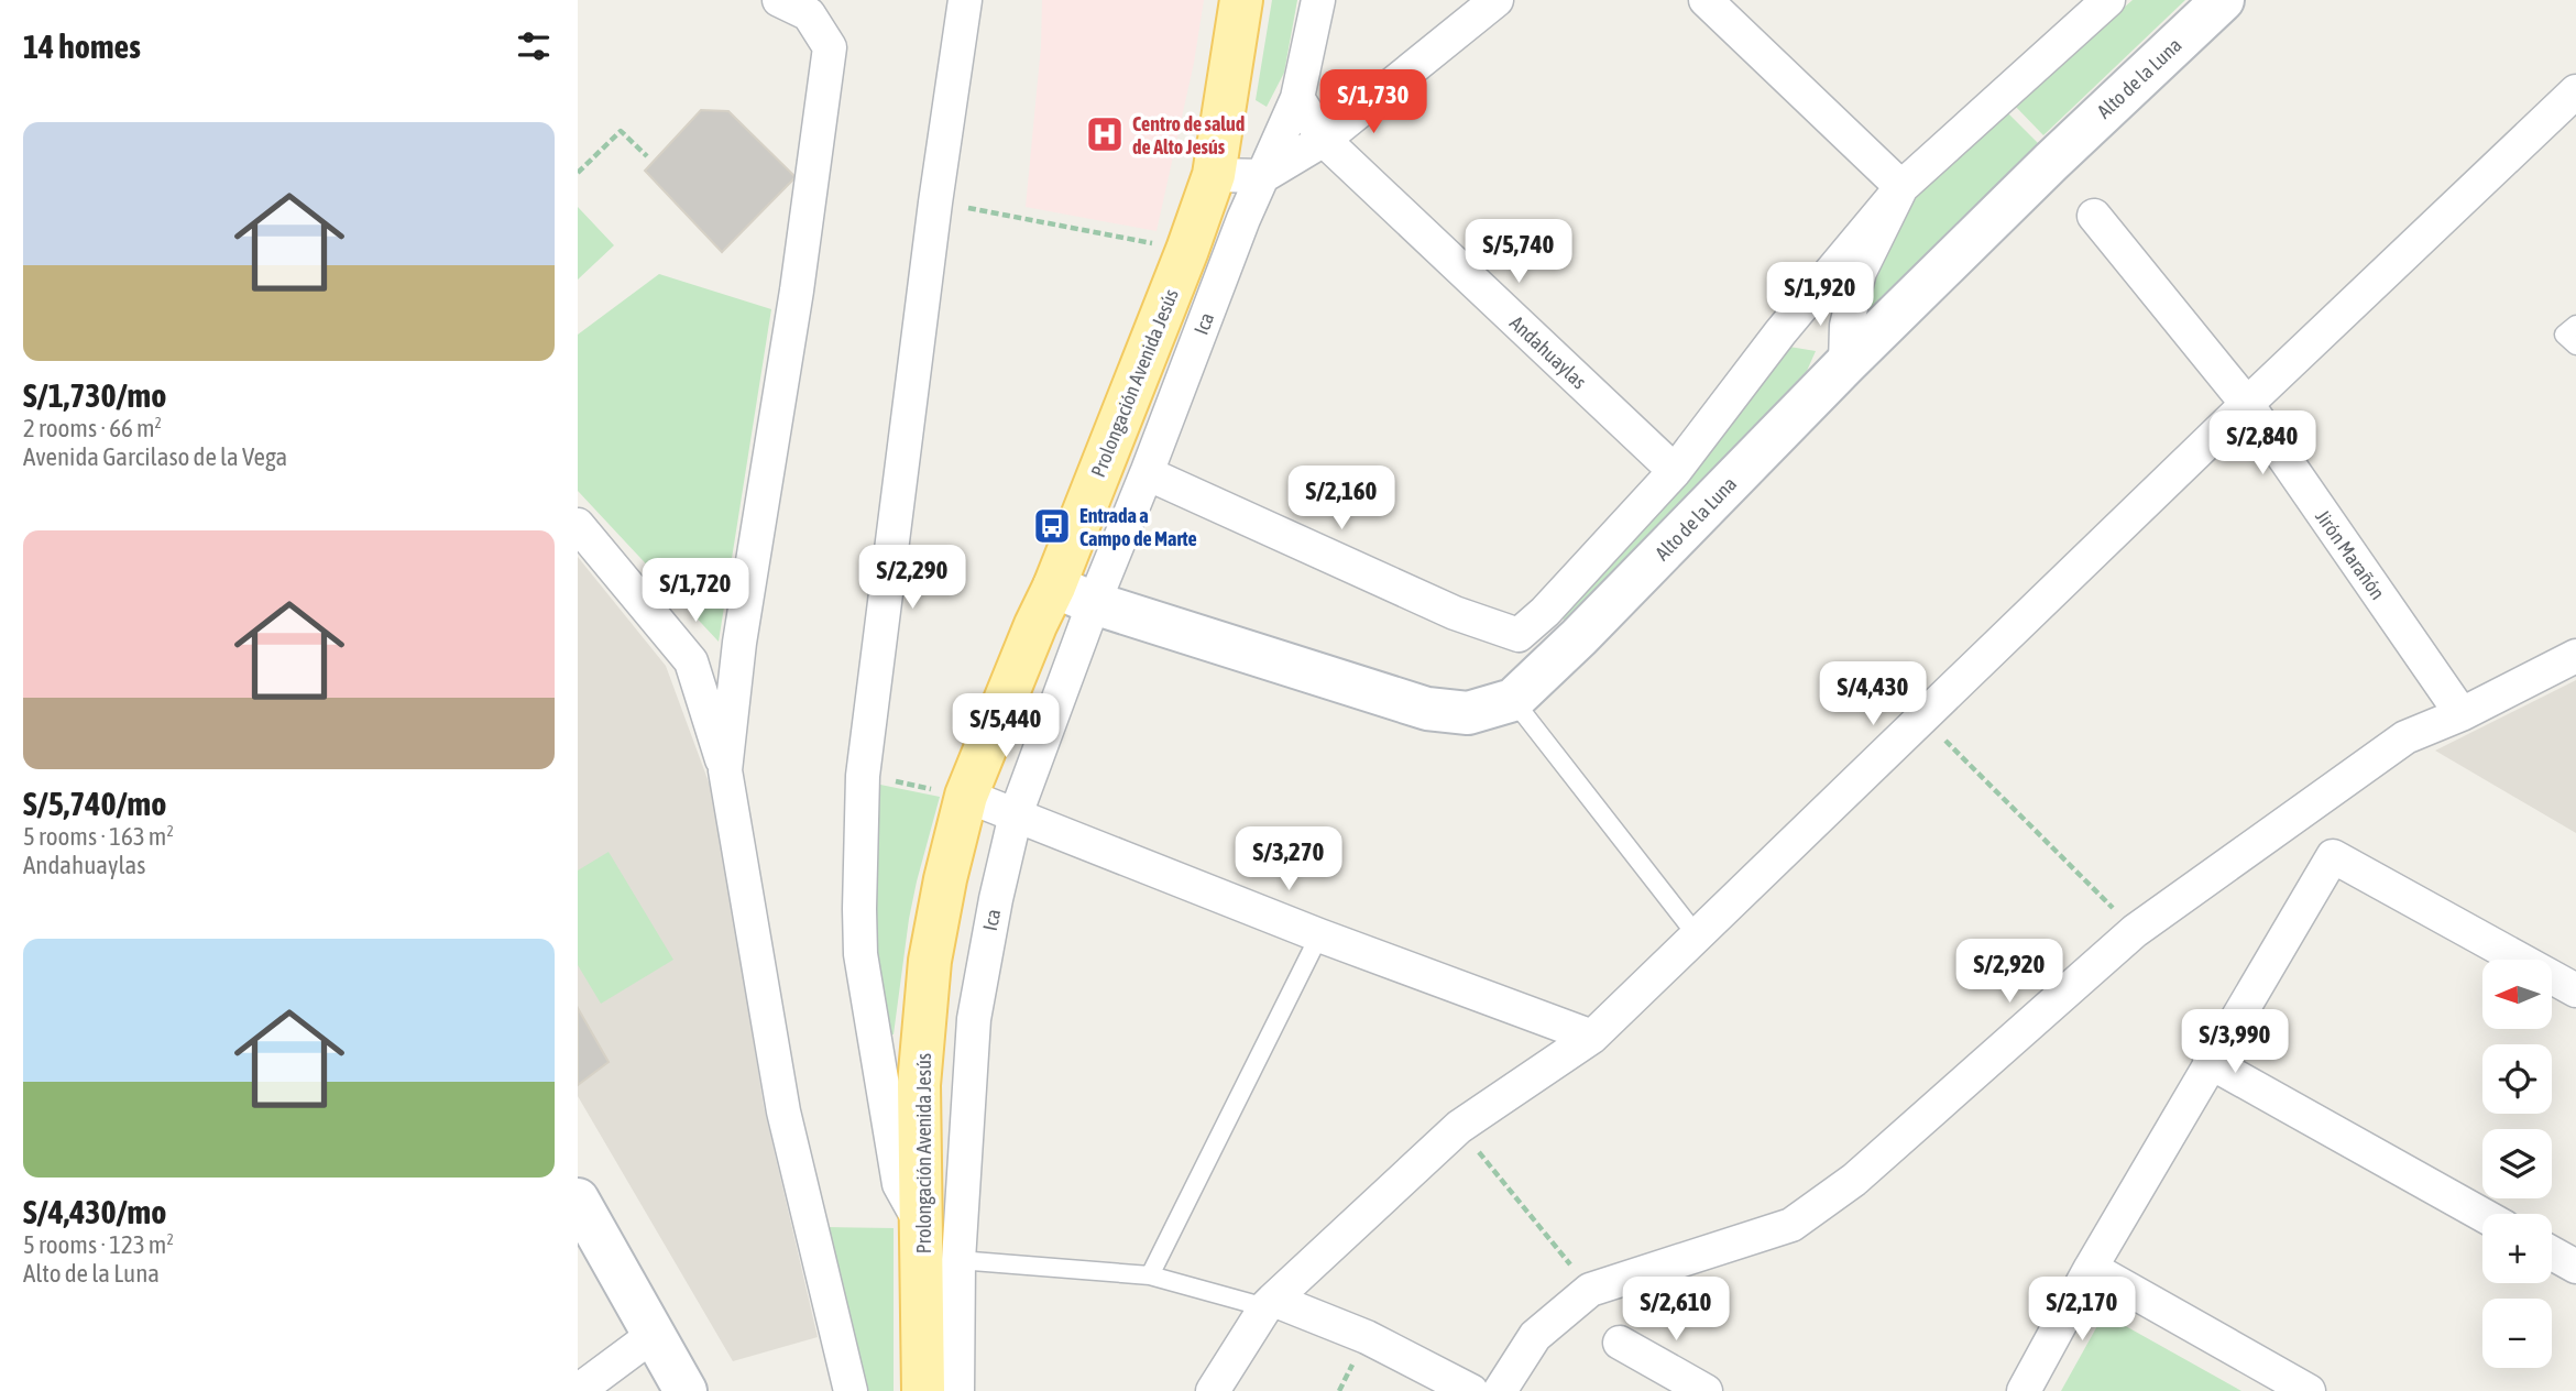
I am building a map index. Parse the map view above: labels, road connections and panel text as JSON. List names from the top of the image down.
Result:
{
  "streets": {
    "main road": ["Alto de la Luna", "Prolongación Avenida Jesús"],
    "street": ["Ica", "Andahuaylas", "Jirón Marañón"]
  },
  "crossings": [
    ["Alto de la Luna", "Ica"],
    ["Alto de la Luna", "Prolongación Avenida Jesús"],
    ["Ica", "Andahuaylas"]
  ],
  "places": {
    "hospital": ["Centro de salud de Alto Jesús"],
    "bus stop": ["Entrada a Campo de Marte"]
  },
  "north": "left",
  "page": {
    "heading": "14 homes",
    "price": [
      "S/1,730",
      "S/5,740",
      "S/1,920",
      "S/2,840",
      "S/2,160",
      "S/2,290",
      "S/1,720",
      "S/4,430",
      "S/5,440",
      "S/3,270",
      "S/2,920",
      "S/3,990",
      "S/2,610",
      "S/2,170"
    ],
    "list": [
      {
        "name": "S/1,730/mo",
        "note": "2 rooms · 66 m² · Avenida Garcilaso de la Vega"
      },
      {
        "name": "S/5,740/mo",
        "note": "5 rooms · 163 m² · Andahuaylas"
      },
      {
        "name": "S/4,430/mo",
        "note": "5 rooms · 123 m² · Alto de la Luna"
      }
    ],
    "map_buttons": ["+", "−"]
  }
}
